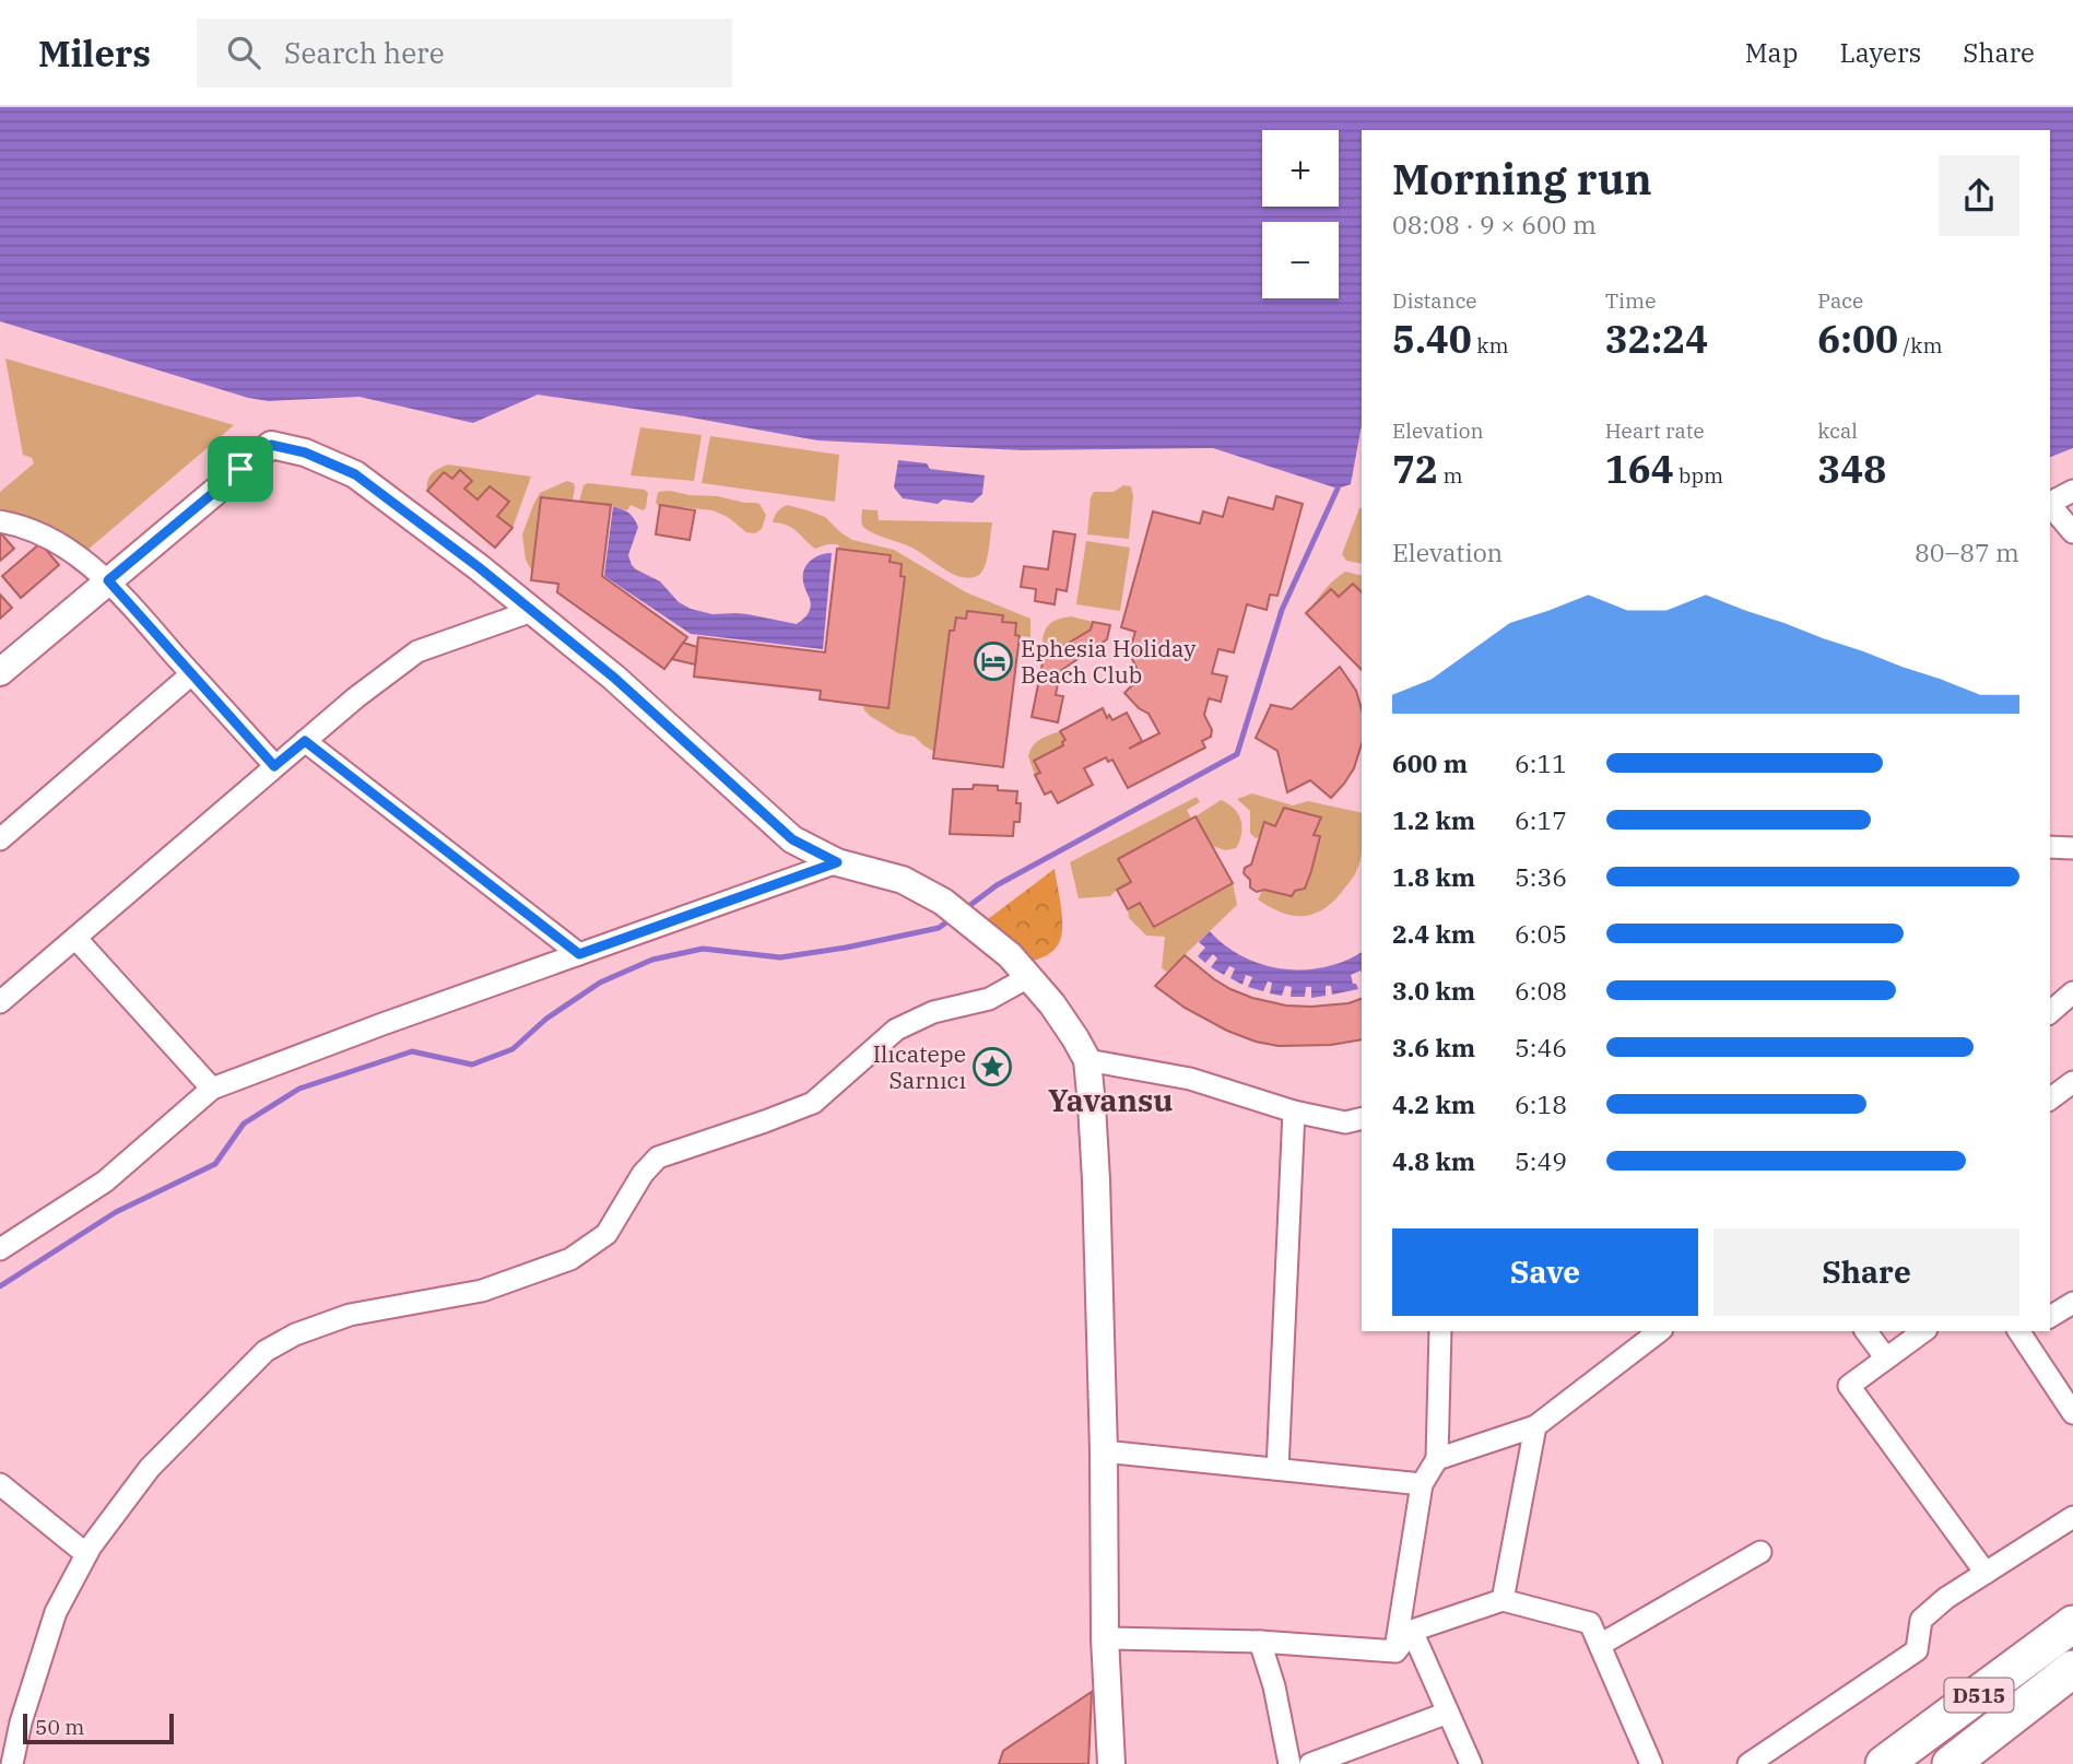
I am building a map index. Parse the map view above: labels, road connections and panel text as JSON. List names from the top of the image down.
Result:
{
  "streets": {
    "highway": ["D515"]
  },
  "districts": ["Yavansu"],
  "places": {
    "hotel": ["Ephesia Holiday Beach Club"],
    "place": ["Ilıcatepe Sarnıcı"]
  },
  "scale_bar": "50 m",
  "page": {
    "header": "Milers",
    "search": "Search here",
    "nav": ["Map", "Layers", "Share"],
    "map_buttons": ["+", "−"],
    "heading": ["Morning run", "08:08 · 9 × 600 m"],
    "stats": [
      ["Distance", "5.40 km"],
      ["Time", "32:24"],
      ["Pace", "6:00 /km"],
      ["Elevation", "72 m"],
      ["Heart rate", "164 bpm"],
      ["kcal", "348"]
    ],
    "chart": ["Elevation", "80–87 m"],
    "list": [
      {
        "name": "600 m",
        "note": "6:11"
      },
      {
        "name": "1.2 km",
        "note": "6:17"
      },
      {
        "name": "1.8 km",
        "note": "5:36"
      },
      {
        "name": "2.4 km",
        "note": "6:05"
      },
      {
        "name": "3.0 km",
        "note": "6:08"
      },
      {
        "name": "3.6 km",
        "note": "5:46"
      },
      {
        "name": "4.2 km",
        "note": "6:18"
      },
      {
        "name": "4.8 km",
        "note": "5:49"
      }
    ],
    "buttons": ["Save", "Share"],
    "scale": "50 m"
  }
}
